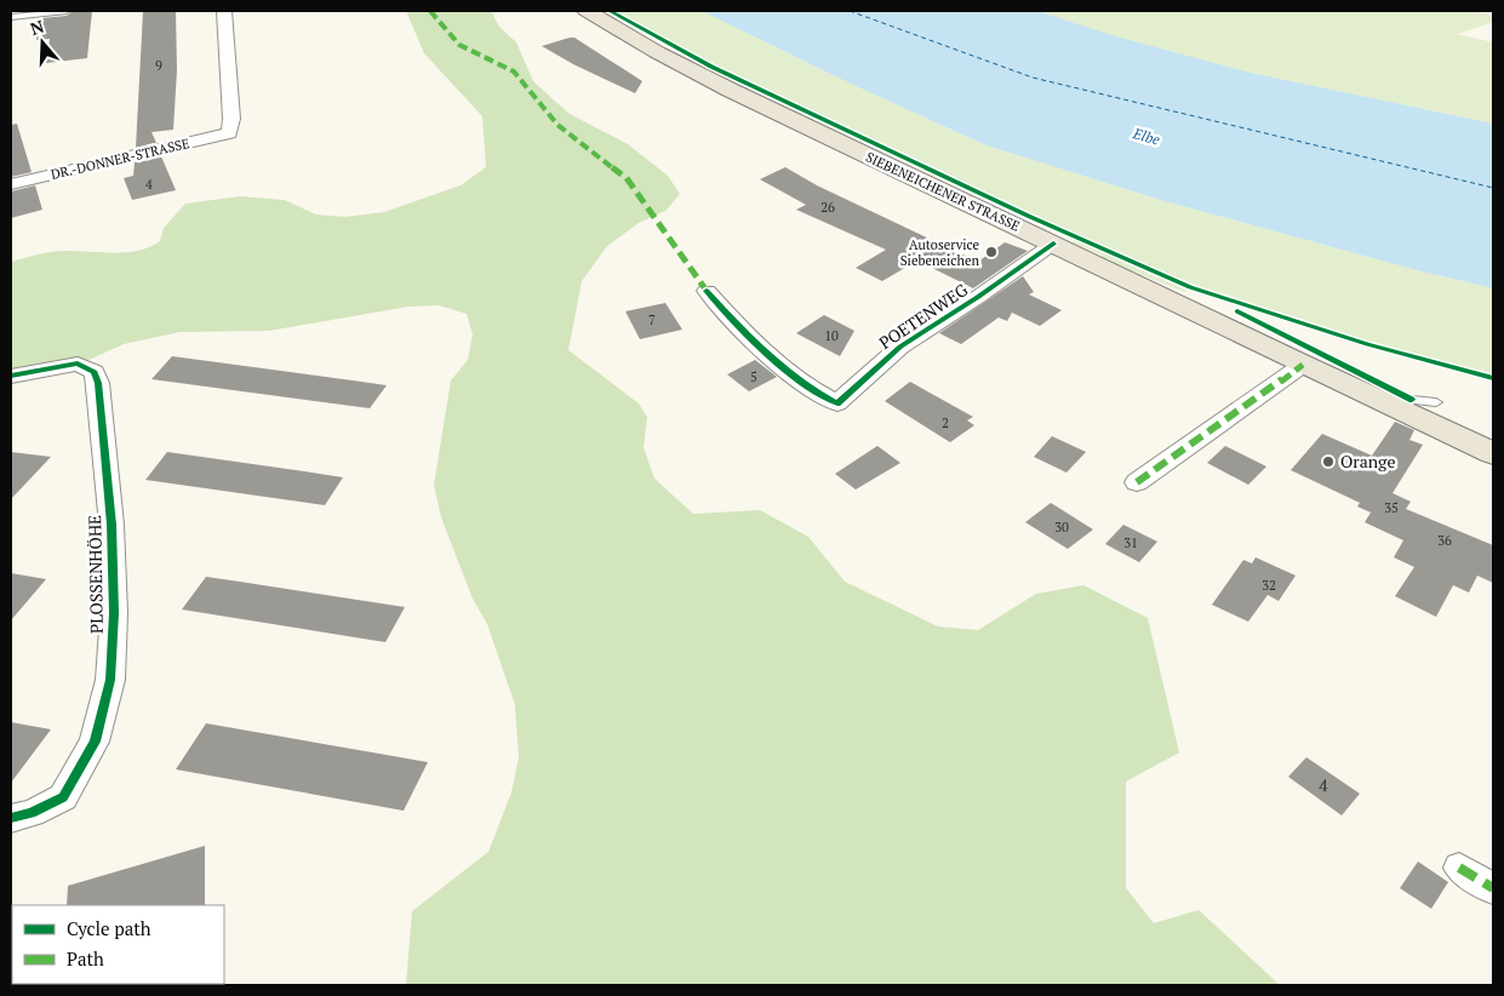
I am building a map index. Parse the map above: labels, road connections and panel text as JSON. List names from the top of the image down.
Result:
{
  "streets": {
    "main road": ["SIEBENEICHENER STRASSE"],
    "street": ["DR.-DONNER-STRASSE", "POETENWEG", "PLOSSENHÖHE"]
  },
  "crossings": [
    ["SIEBENEICHENER STRASSE", "POETENWEG"]
  ],
  "water": ["Elbe"],
  "places": ["Autoservice Siebeneichen", "Orange"],
  "house_numbers": [
    "9",
    "4",
    "26",
    "7",
    "10",
    "5",
    "2",
    "35",
    "30",
    "36",
    "31",
    "32",
    "4"
  ],
  "legend": ["Cycle path", "Path"],
  "north": "top"
}
